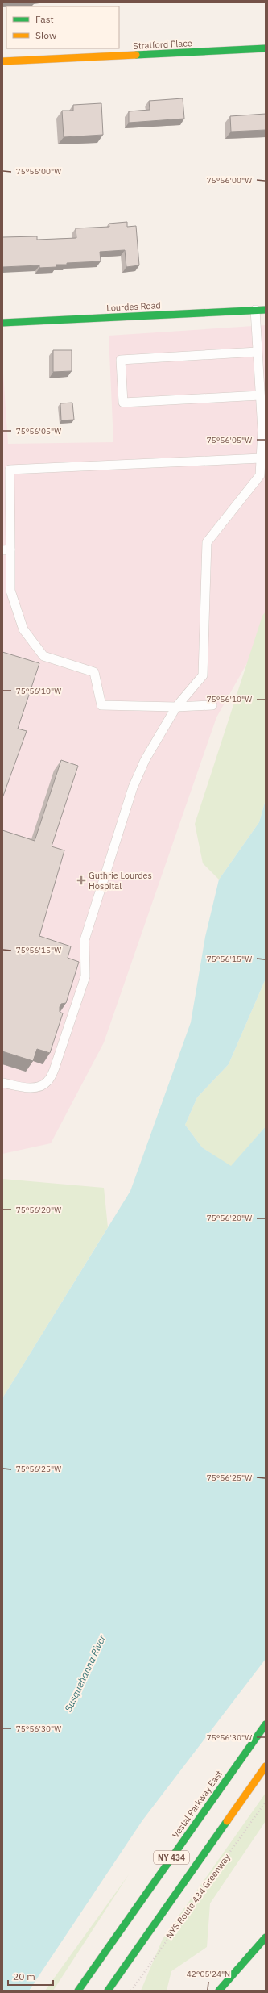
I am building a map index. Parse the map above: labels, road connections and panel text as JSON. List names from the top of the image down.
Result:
{
  "streets": {
    "street": [
      "Stratford Place",
      "Lourdes Road",
      "Vestal Parkway East",
      "NY 434"
    ],
    "path": ["NYS Route 434 Greenway"]
  },
  "water": ["Susquehanna River"],
  "places": {
    "health": ["Guthrie Lourdes Hospital"]
  },
  "legend": ["Fast", "Slow"],
  "scale_bar": "20 m",
  "coordinates": [
    "75°56'00\"W",
    "75°56'05\"W",
    "75°56'10\"W",
    "75°56'15\"W",
    "75°56'20\"W",
    "75°56'25\"W",
    "75°56'30\"W",
    "42°05'24\"N"
  ]
}
